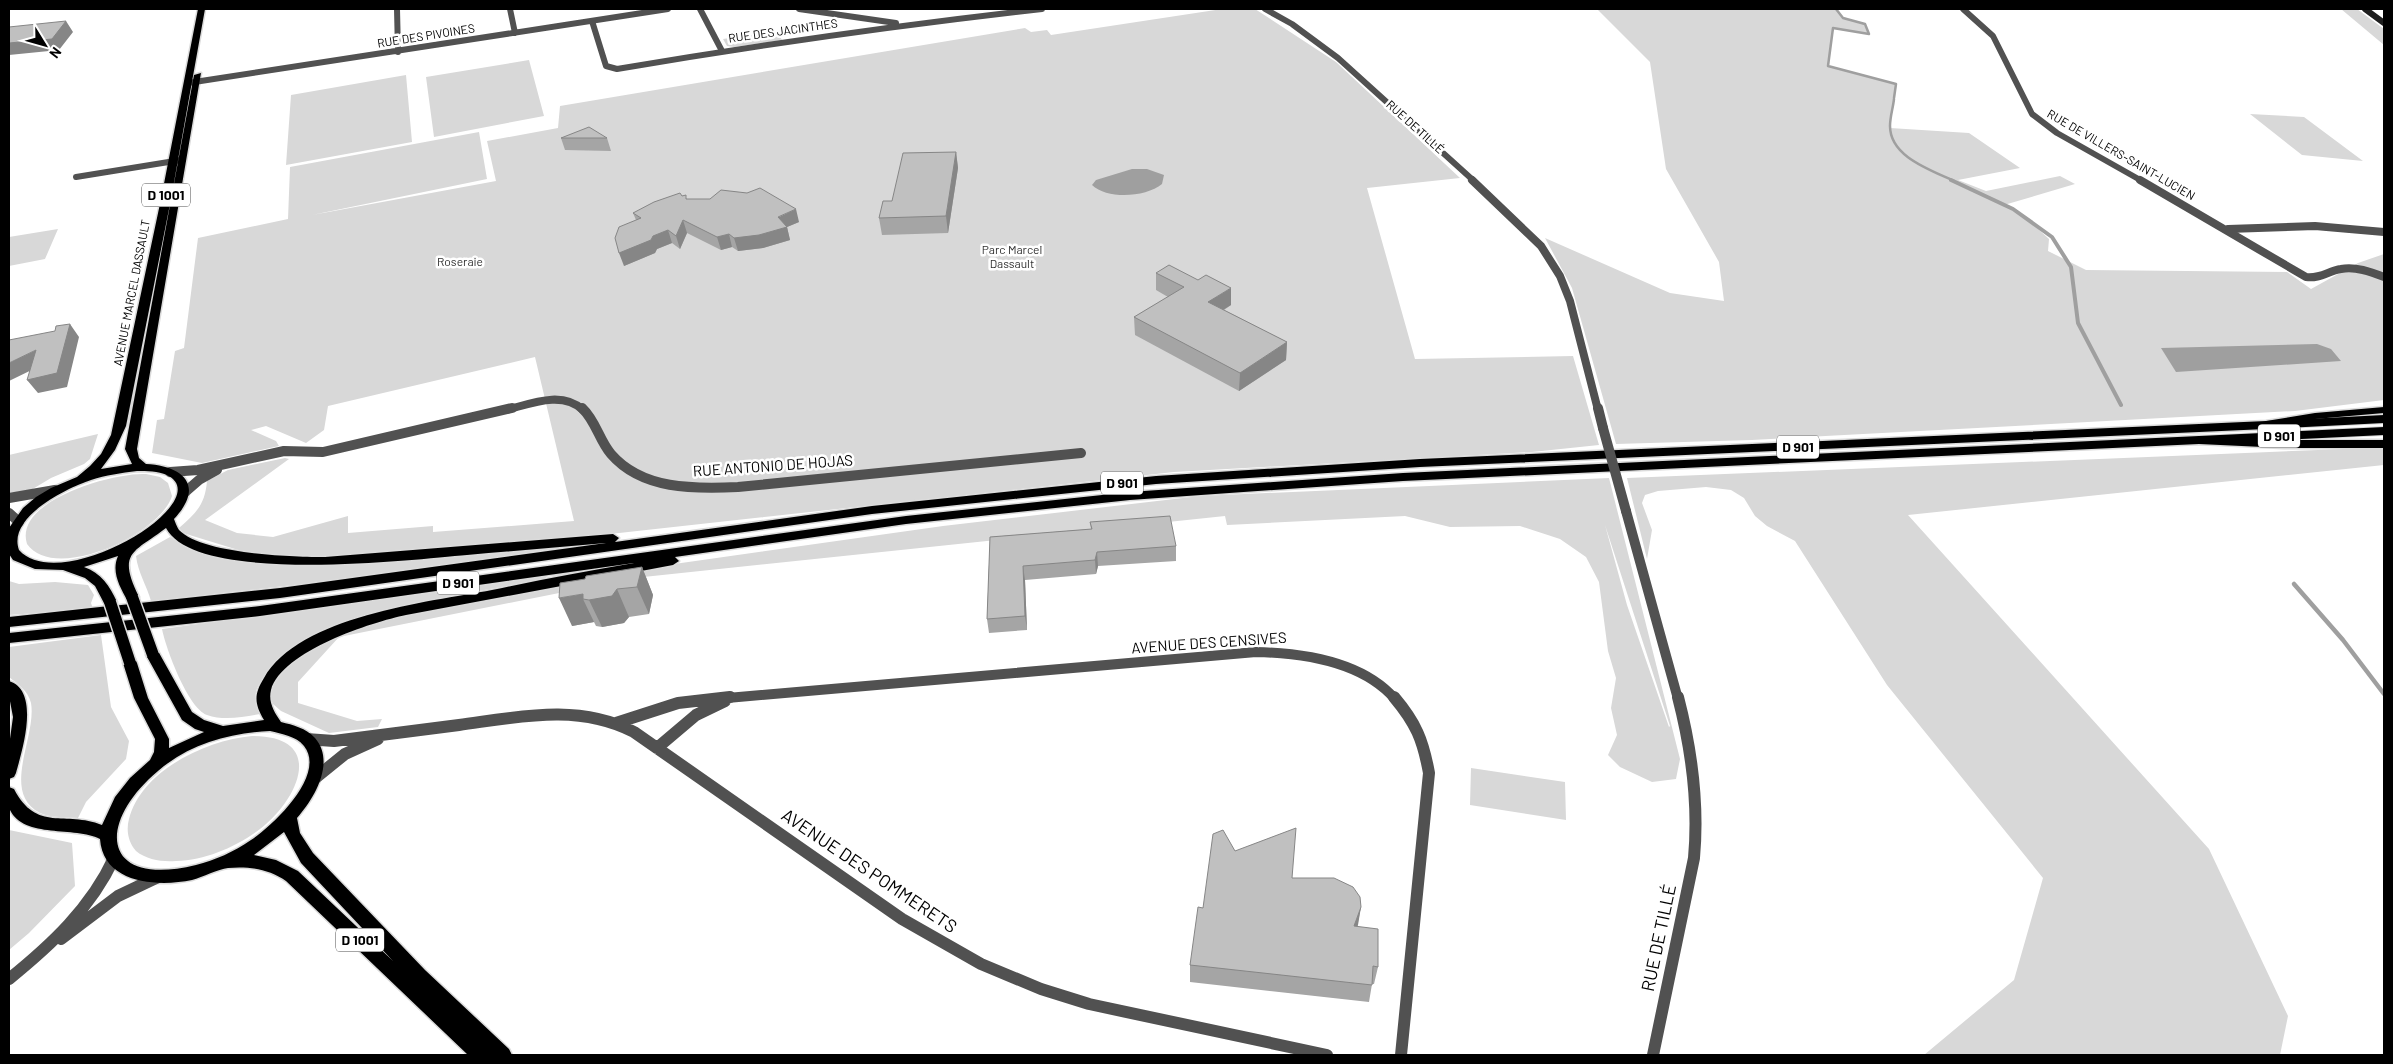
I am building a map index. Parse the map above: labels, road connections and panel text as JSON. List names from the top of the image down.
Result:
{
  "streets": {
    "highway": ["D 901"],
    "main road": ["D 1001", "AVENUE MARCEL DASSAULT"],
    "street": [
      "RUE DES JACINTHES",
      "RUE DES PIVOINES",
      "RUE DE TILLÉ",
      "RUE DE VILLERS-SAINT-LUCIEN",
      "RUE ANTONIO DE HOJAS",
      "AVENUE DES CENSIVES",
      "AVENUE DES POMMERETS"
    ]
  },
  "crossings": [
    ["RUE DES JACINTHES", "RUE DES PIVOINES"],
    ["RUE DES PIVOINES", "AVENUE MARCEL DASSAULT"],
    ["D 1001", "AVENUE DES POMMERETS"],
    ["AVENUE DES CENSIVES", "AVENUE DES POMMERETS"]
  ],
  "parks": ["Parc Marcel Dassault", "Roseraie"],
  "north": "bottom right"
}
